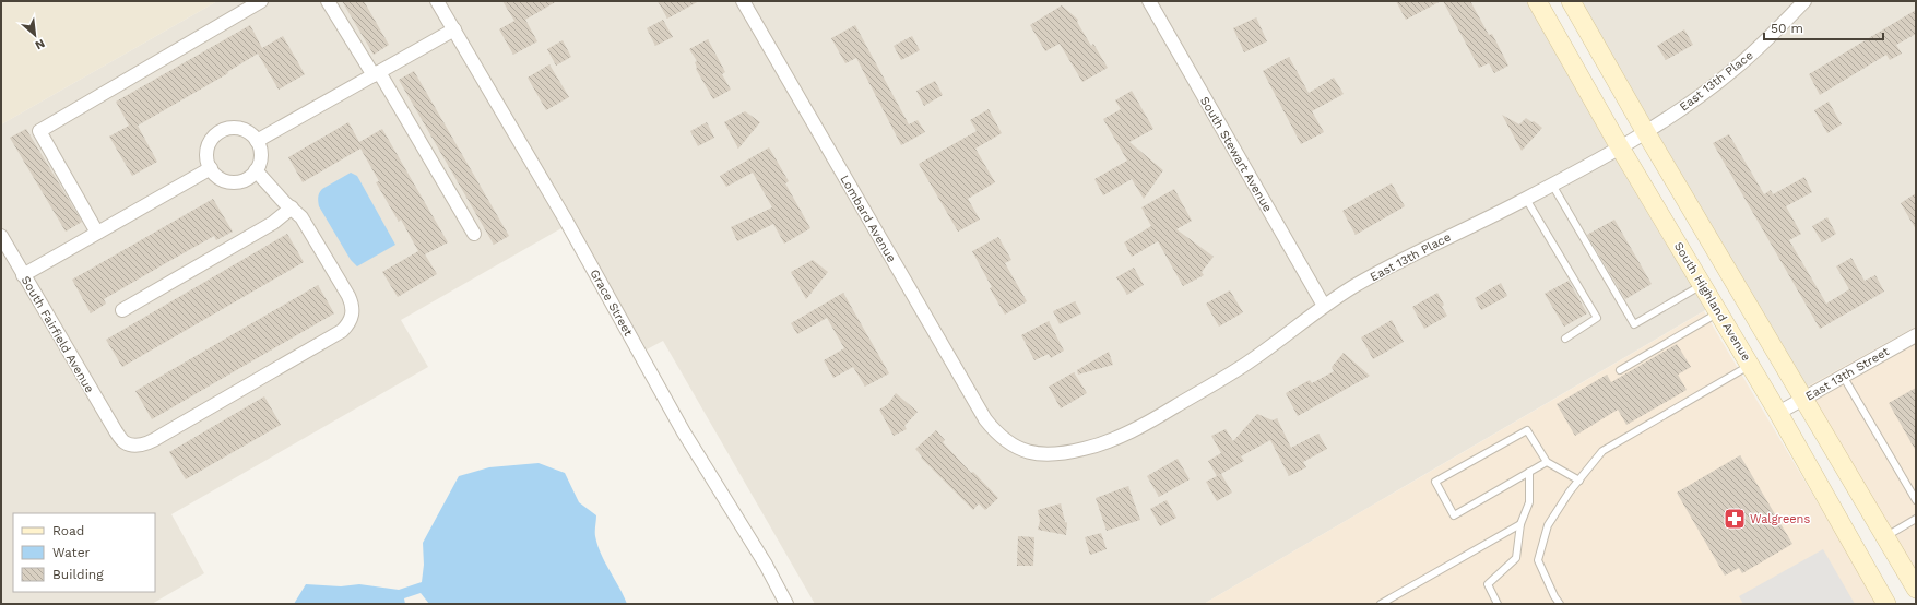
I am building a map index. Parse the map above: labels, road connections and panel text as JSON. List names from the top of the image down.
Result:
{
  "streets": {
    "main road": ["South Highland Avenue"],
    "street": [
      "East 13th Place",
      "South Stewart Avenue",
      "Lombard Avenue",
      "Grace Street",
      "South Fairfield Avenue",
      "East 13th Street"
    ]
  },
  "crossings": [
    ["East 13th Place", "South Stewart Avenue"],
    ["East 13th Place", "Lombard Avenue"],
    ["East 13th Place", "South Highland Avenue"],
    ["South Highland Avenue", "East 13th Street"]
  ],
  "places": {
    "pharmacy": ["Walgreens"]
  },
  "legend": ["Road", "Water", "Building"],
  "scale_bar": "50 m",
  "north": "bottom right"
}
